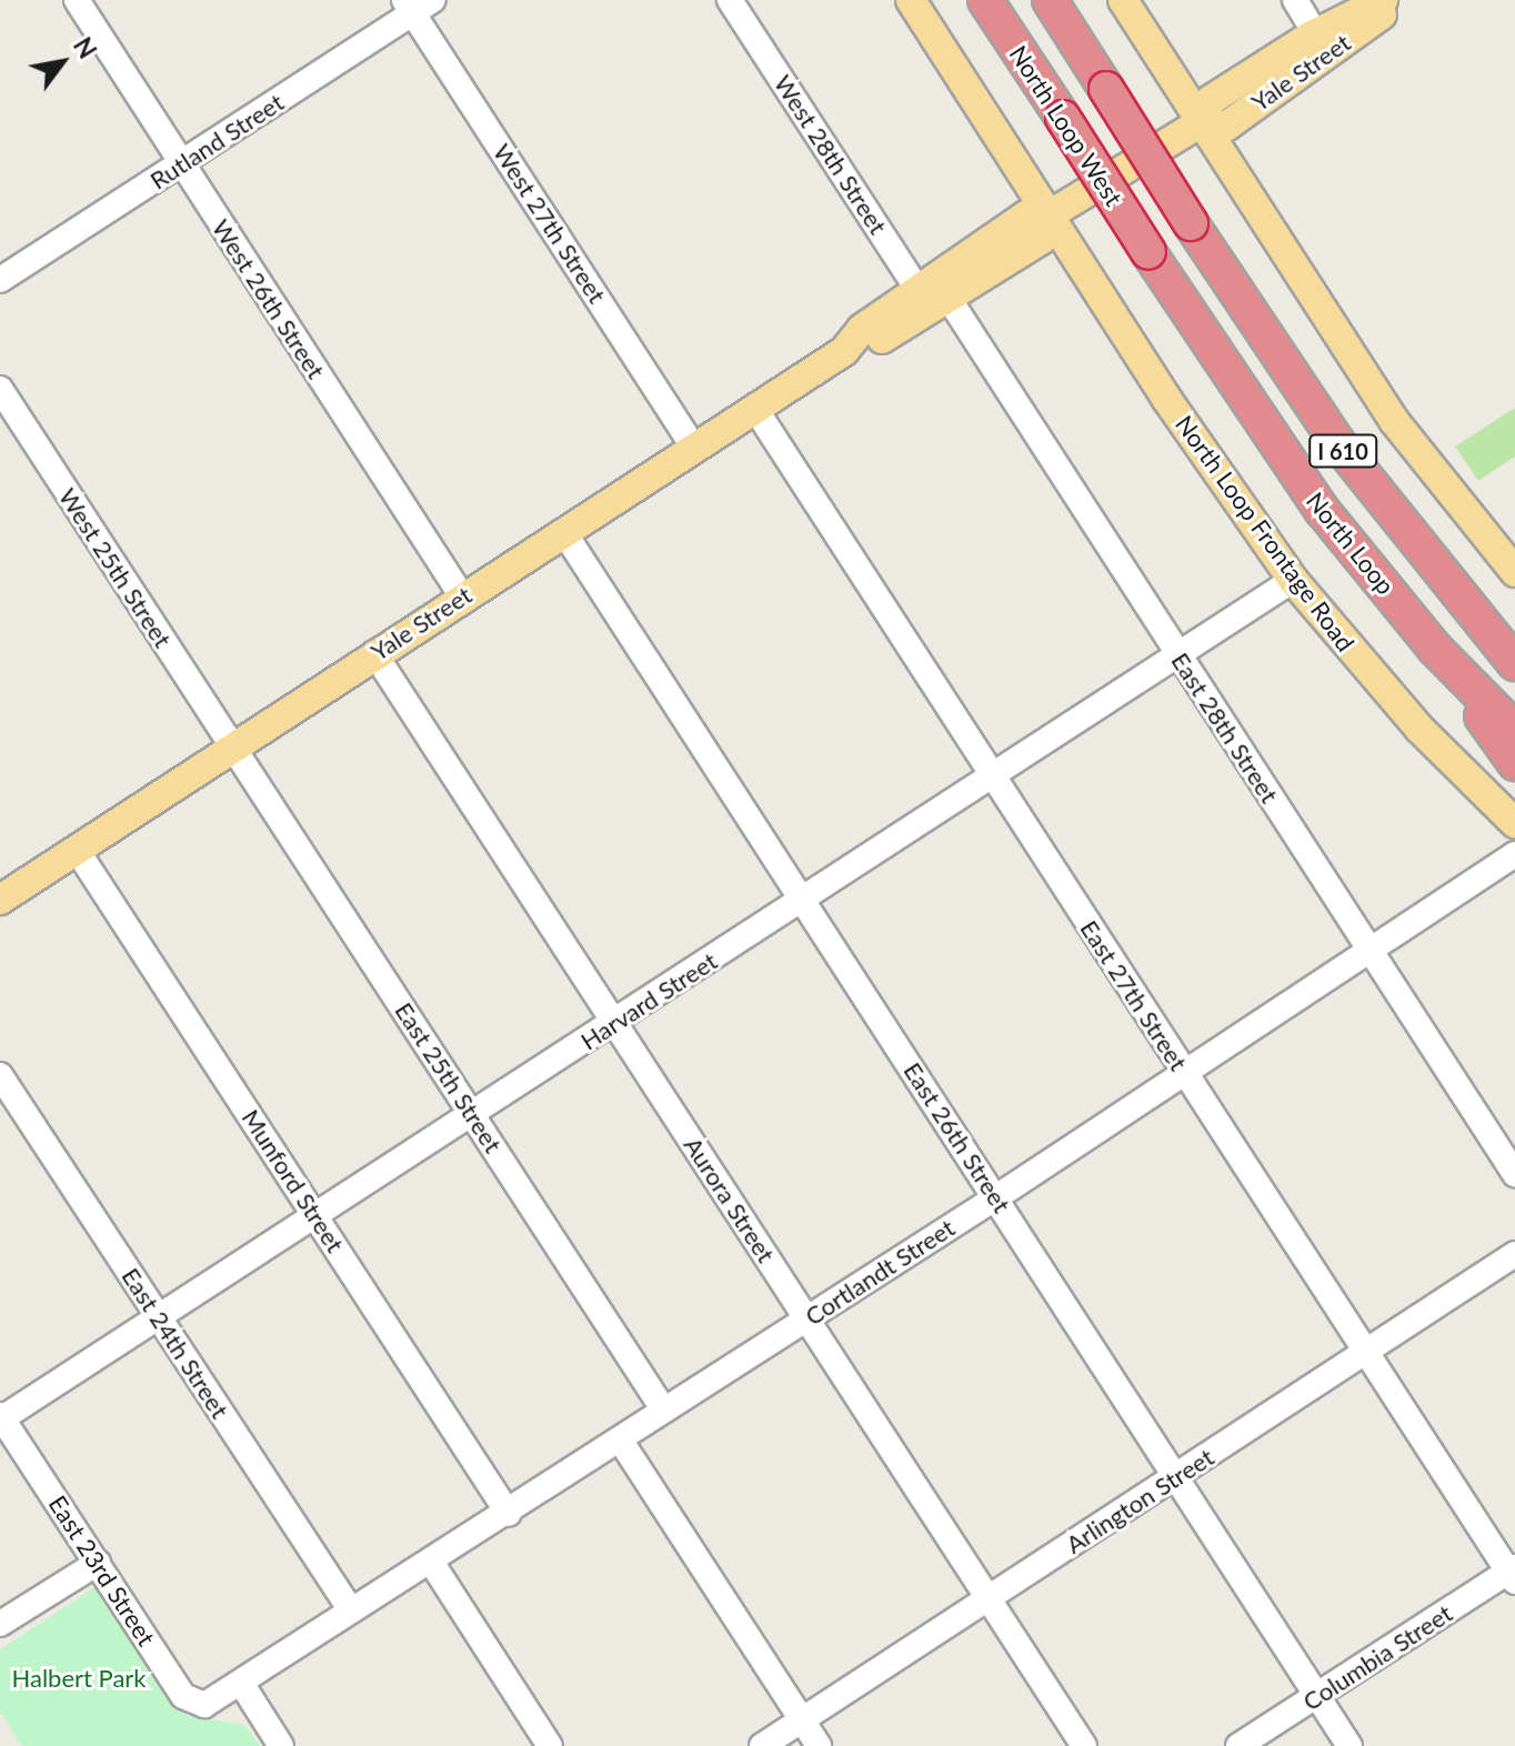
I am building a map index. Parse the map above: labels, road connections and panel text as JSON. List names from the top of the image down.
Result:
{
  "streets": {
    "highway": ["North Loop West", "I 610", "North Loop"],
    "main road": ["Yale Street", "North Loop Frontage Road"],
    "street": [
      "Rutland Street",
      "West 28th Street",
      "West 27th Street",
      "West 26th Street",
      "West 25th Street",
      "East 28th Street",
      "East 27th Street",
      "Harvard Street",
      "East 25th Street",
      "East 26th Street",
      "Munford Street",
      "Aurora Street",
      "Cortlandt Street",
      "East 24th Street",
      "Arlington Street",
      "East 23rd Street",
      "Columbia Street"
    ]
  },
  "crossings": [
    ["Yale Street", "West 28th Street"],
    ["Yale Street", "West 27th Street"],
    ["Yale Street", "West 26th Street"],
    ["Yale Street", "North Loop Frontage Road"],
    ["Yale Street", "West 25th Street"],
    ["Yale Street", "East 28th Street"],
    ["Yale Street", "East 27th Street"],
    ["Yale Street", "East 25th Street"],
    ["Yale Street", "East 26th Street"],
    ["Yale Street", "Munford Street"],
    ["Yale Street", "Aurora Street"],
    ["North Loop West", "North Loop"],
    ["Rutland Street", "West 27th Street"],
    ["Rutland Street", "West 26th Street"],
    ["West 28th Street", "East 28th Street"],
    ["North Loop Frontage Road", "Harvard Street"],
    ["West 25th Street", "East 25th Street"],
    ["East 28th Street", "Harvard Street"],
    ["East 28th Street", "Cortlandt Street"],
    ["East 27th Street", "Harvard Street"],
    ["East 27th Street", "Cortlandt Street"],
    ["East 27th Street", "Arlington Street"],
    ["East 27th Street", "Columbia Street"],
    ["Harvard Street", "East 25th Street"],
    ["Harvard Street", "East 26th Street"],
    ["Harvard Street", "Munford Street"],
    ["Harvard Street", "Aurora Street"],
    ["Harvard Street", "East 24th Street"],
    ["Harvard Street", "East 23rd Street"],
    ["East 25th Street", "Cortlandt Street"],
    ["East 26th Street", "Cortlandt Street"],
    ["East 26th Street", "Arlington Street"],
    ["East 26th Street", "Columbia Street"],
    ["Munford Street", "Cortlandt Street"],
    ["Aurora Street", "Cortlandt Street"],
    ["Aurora Street", "Arlington Street"],
    ["Cortlandt Street", "East 24th Street"],
    ["Cortlandt Street", "East 23rd Street"]
  ],
  "parks": ["Halbert Park"],
  "north": "top right"
}
